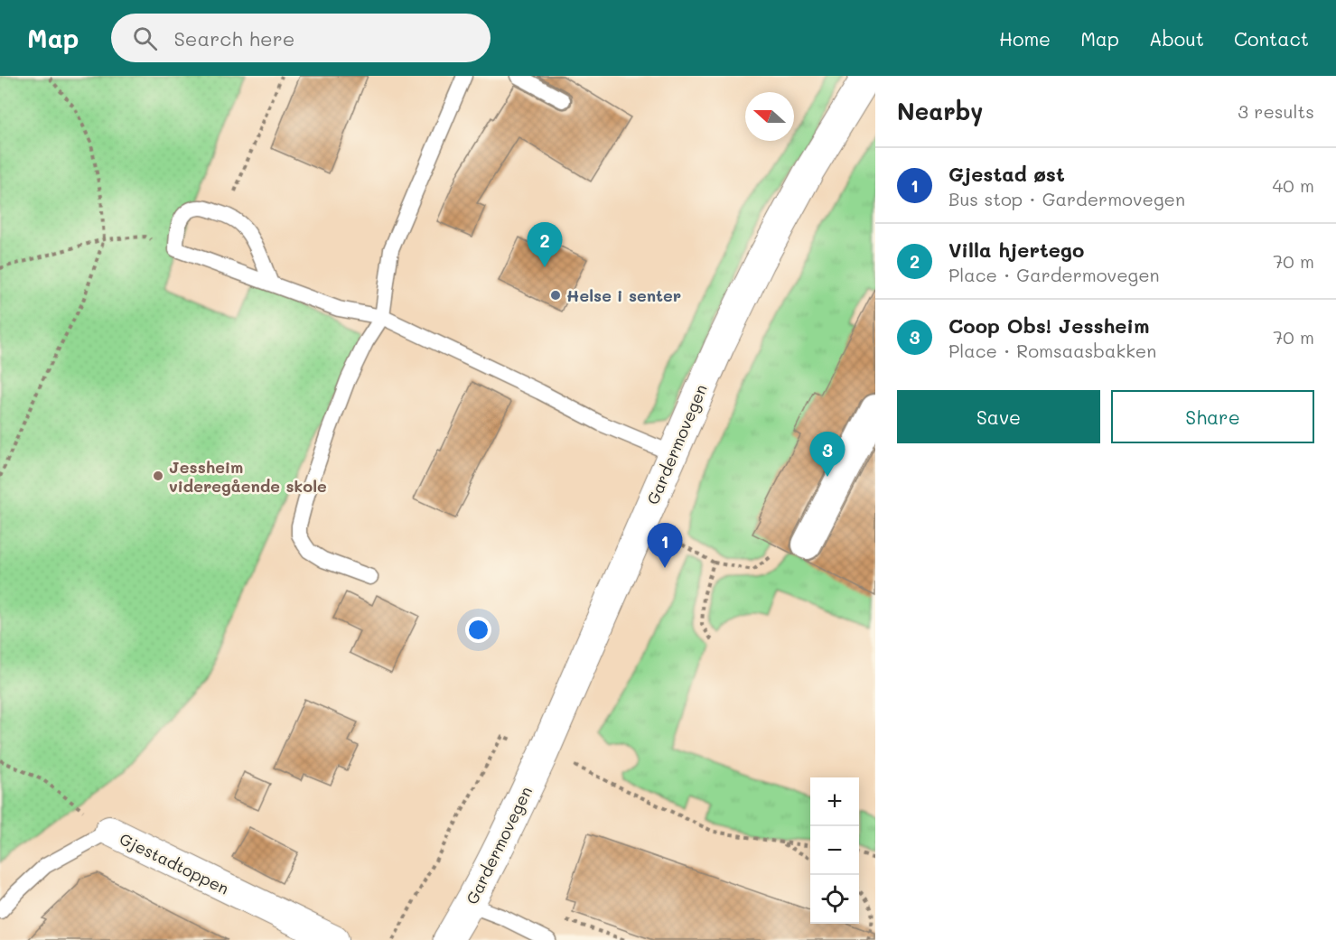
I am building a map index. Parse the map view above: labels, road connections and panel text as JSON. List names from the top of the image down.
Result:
{
  "streets": {
    "main road": ["Gardermovegen"],
    "street": ["Gjestadtoppen"]
  },
  "places": ["Helse i senter", "Jessheim videregående skole"],
  "north": "left",
  "page": {
    "header": "Map",
    "search": "Search here",
    "nav": [
      "Home",
      "Map",
      "About",
      "Contact"
    ],
    "heading": ["Nearby", "3 results"],
    "list": [
      {
        "mark": "1",
        "name": "Gjestad øst",
        "note": "Bus stop · Gardermovegen",
        "value": "40 m"
      },
      {
        "mark": "2",
        "name": "Villa hjertego",
        "note": "Place · Gardermovegen",
        "value": "70 m"
      },
      {
        "mark": "3",
        "name": "Coop Obs! Jessheim",
        "note": "Place · Romsaasbakken",
        "value": "70 m"
      }
    ],
    "pins": ["2", "3", "1"],
    "buttons": ["Save", "Share"],
    "map_buttons": ["+", "−"]
  }
}
